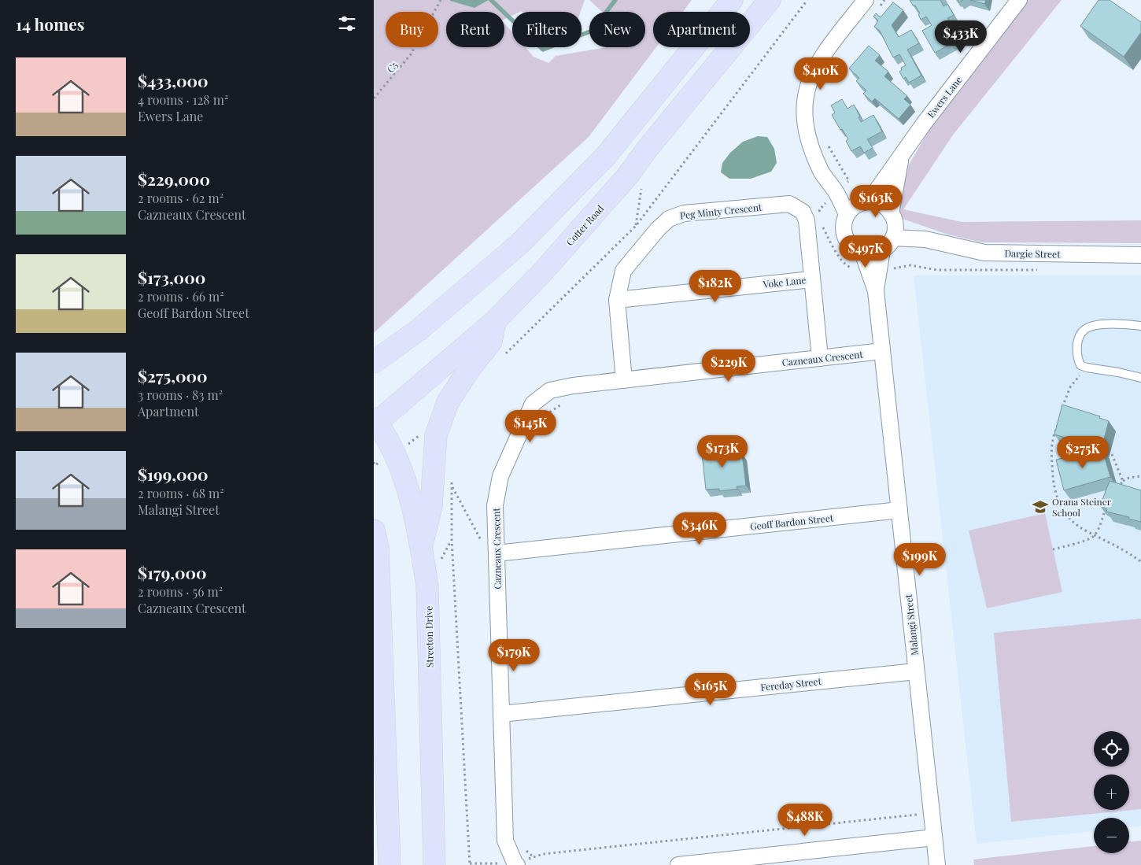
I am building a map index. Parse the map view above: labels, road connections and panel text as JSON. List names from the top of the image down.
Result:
{
  "streets": {
    "main road": ["Cotter Road", "Streeton Drive"],
    "street": [
      "Ewers Lane",
      "Peg Minty Crescent",
      "Dargie Street",
      "Voke Lane",
      "Cazneaux Crescent",
      "Geoff Bardon Street",
      "Malangi Street",
      "Fereday Street"
    ],
    "path": ["C5"]
  },
  "crossings": [
    ["Ewers Lane", "Dargie Street"],
    ["Ewers Lane", "Malangi Street"],
    ["Peg Minty Crescent", "Voke Lane"],
    ["Peg Minty Crescent", "Cazneaux Crescent"],
    ["Cotter Road", "Streeton Drive"],
    ["Dargie Street", "Malangi Street"],
    ["Cazneaux Crescent", "Geoff Bardon Street"],
    ["Cazneaux Crescent", "Malangi Street"],
    ["Cazneaux Crescent", "Fereday Street"],
    ["Geoff Bardon Street", "Malangi Street"],
    ["Malangi Street", "Fereday Street"]
  ],
  "places": {
    "school or university": ["Orana Steiner School"]
  },
  "page": {
    "heading": "14 homes",
    "chip": [
      "Buy",
      "Rent",
      "Filters",
      "New",
      "Apartment"
    ],
    "price": [
      "$433K",
      "$410K",
      "$163K",
      "$497K",
      "$182K",
      "$229K",
      "$145K",
      "$173K",
      "$275K",
      "$346K",
      "$199K",
      "$179K",
      "$165K",
      "$488K"
    ],
    "list": [
      {
        "name": "$433,000",
        "note": "4 rooms · 128 m² · Ewers Lane"
      },
      {
        "name": "$229,000",
        "note": "2 rooms · 62 m² · Cazneaux Crescent"
      },
      {
        "name": "$173,000",
        "note": "2 rooms · 66 m² · Geoff Bardon Street"
      },
      {
        "name": "$275,000",
        "note": "3 rooms · 83 m² · Apartment"
      },
      {
        "name": "$199,000",
        "note": "2 rooms · 68 m² · Malangi Street"
      },
      {
        "name": "$179,000",
        "note": "2 rooms · 56 m² · Cazneaux Crescent"
      }
    ],
    "map_buttons": ["+", "−"]
  }
}
